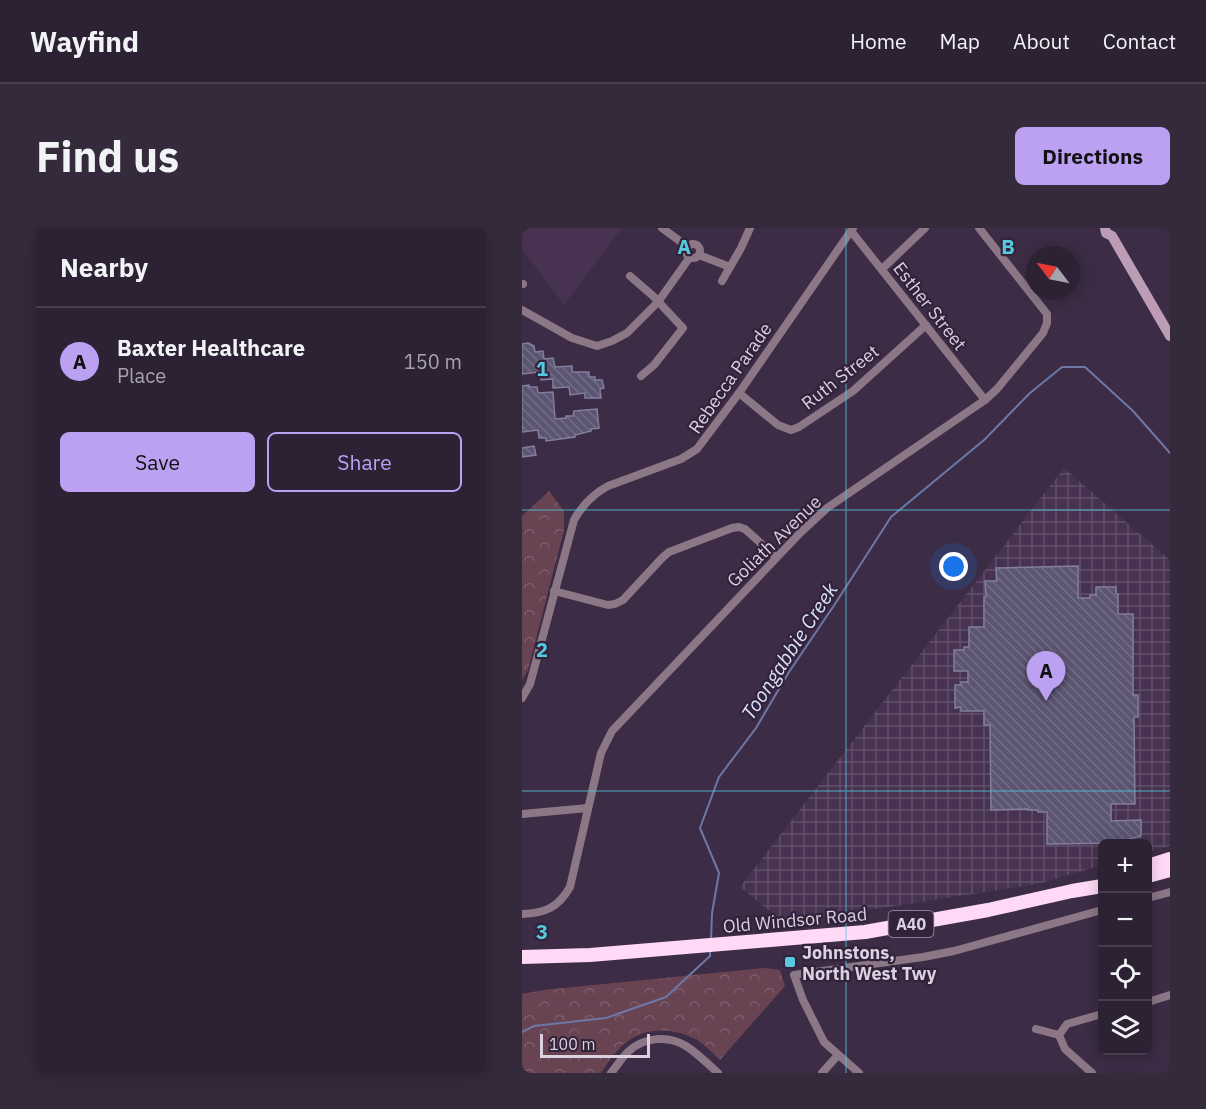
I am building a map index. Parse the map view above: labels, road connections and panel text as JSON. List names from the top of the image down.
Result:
{
  "streets": {
    "highway": ["Old Windsor Road", "A40"],
    "street": [
      "Esther Street",
      "Ruth Street",
      "Rebecca Parade",
      "Goliath Avenue"
    ]
  },
  "crossings": [
    ["Esther Street", "Ruth Street"],
    ["Esther Street", "Rebecca Parade"],
    ["Esther Street", "Goliath Avenue"],
    ["Ruth Street", "Rebecca Parade"]
  ],
  "water": ["Toongabbie Creek"],
  "places": {
    "transit": ["Johnstons, North West Twy"]
  },
  "scale_bar": "100 m",
  "north": "top left",
  "page": {
    "header": "Wayfind",
    "nav": [
      "Home",
      "Map",
      "About",
      "Contact"
    ],
    "buttons": [
      "Directions",
      ["Save", "Share"]
    ],
    "title": "Find us",
    "heading": "Nearby",
    "list": [
      {
        "mark": "A",
        "name": "Baxter Healthcare",
        "note": "Place",
        "value": "150 m"
      }
    ],
    "pins": "A",
    "map_buttons": ["+", "−"],
    "scale": "100 m"
  },
  "grid": {
    "columns": ["A", "B"],
    "rows": ["1", "2", "3"]
  }
}
